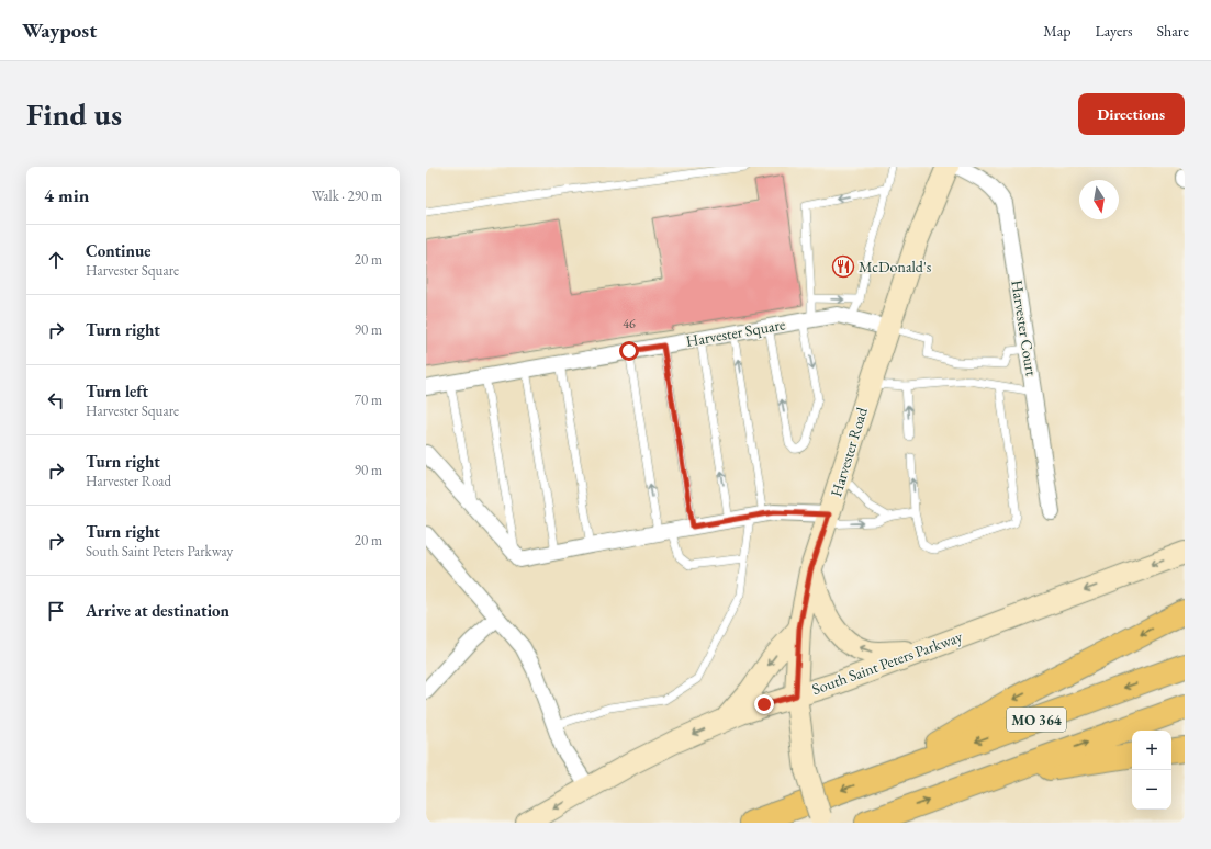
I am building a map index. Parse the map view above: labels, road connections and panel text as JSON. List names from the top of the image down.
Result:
{
  "streets": {
    "highway": ["MO 364"],
    "main road": ["Harvester Road", "South Saint Peters Parkway"],
    "street": ["Harvester Court", "Harvester Square"]
  },
  "crossings": [
    ["Harvester Square", "Harvester Road"],
    ["Harvester Road", "South Saint Peters Parkway"]
  ],
  "one_way": ["South Saint Peters Parkway"],
  "places": {
    "restaurant": ["McDonald's"]
  },
  "house_numbers": ["46"],
  "north": "bottom",
  "page": {
    "header": "Waypost",
    "nav": ["Map", "Layers", "Share"],
    "buttons": "Directions",
    "title": "Find us",
    "heading": ["4 min", "Walk · 290 m"],
    "list": [
      ["Continue", "Harvester Square", "20 m"],
      ["Turn right", "90 m"],
      ["Turn left", "Harvester Square", "70 m"],
      ["Turn right", "Harvester Road", "90 m"],
      ["Turn right", "South Saint Peters Parkway", "20 m"],
      "Arrive at destination"
    ],
    "map_buttons": ["+", "−"]
  }
}
